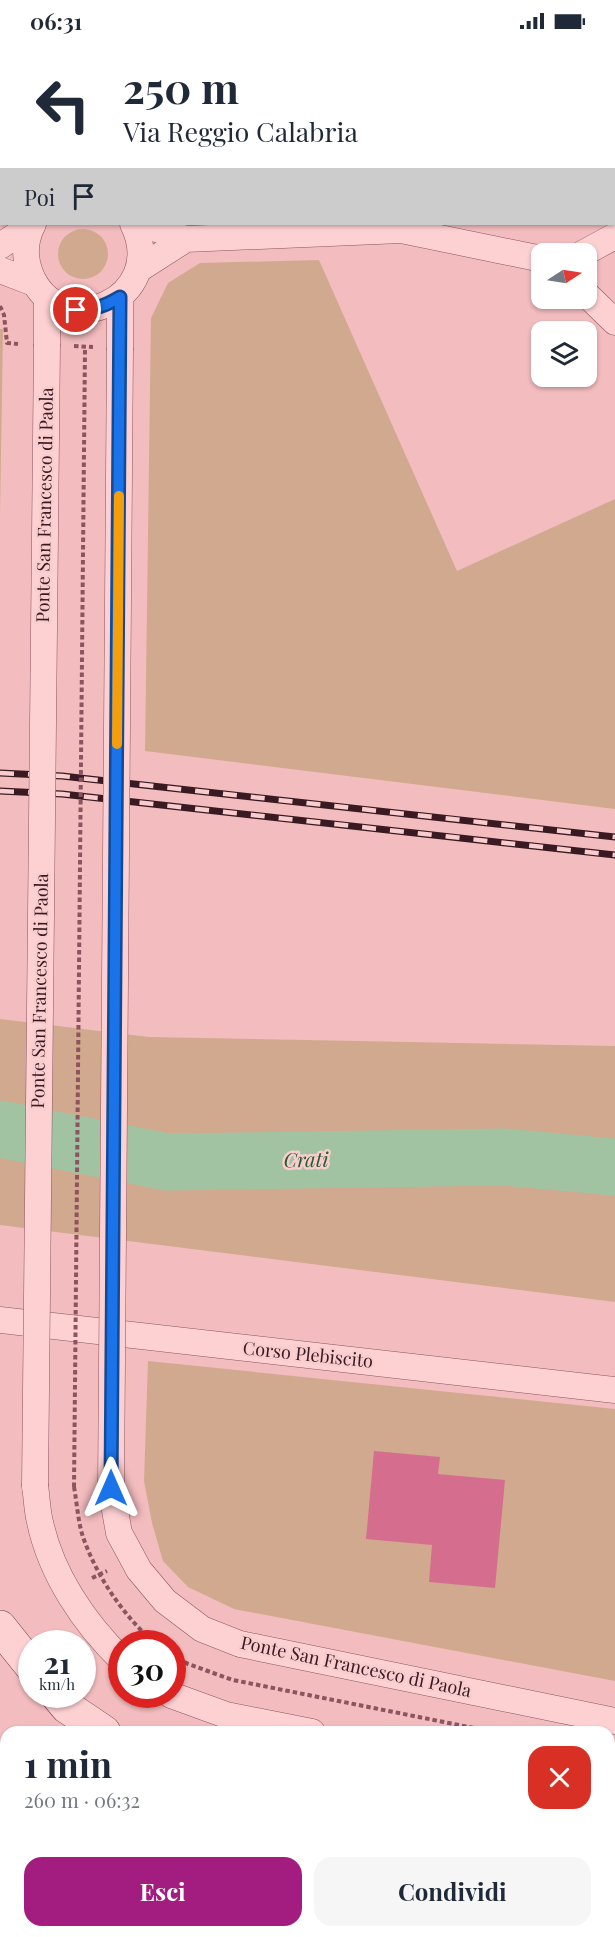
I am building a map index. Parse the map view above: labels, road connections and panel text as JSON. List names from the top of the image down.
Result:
{
  "streets": {
    "street": ["Ponte San Francesco di Paola", "Corso Plebiscito"]
  },
  "water": ["Crati"],
  "north": "right",
  "page": {
    "status": "06:31",
    "turn": ["250 m", "Via Reggio Calabria"],
    "then": "Poi",
    "speed": "21 km/h",
    "limit": "30",
    "heading": ["1 min", "260 m · 06:32"],
    "buttons": ["Esci", "Condividi"]
  }
}
